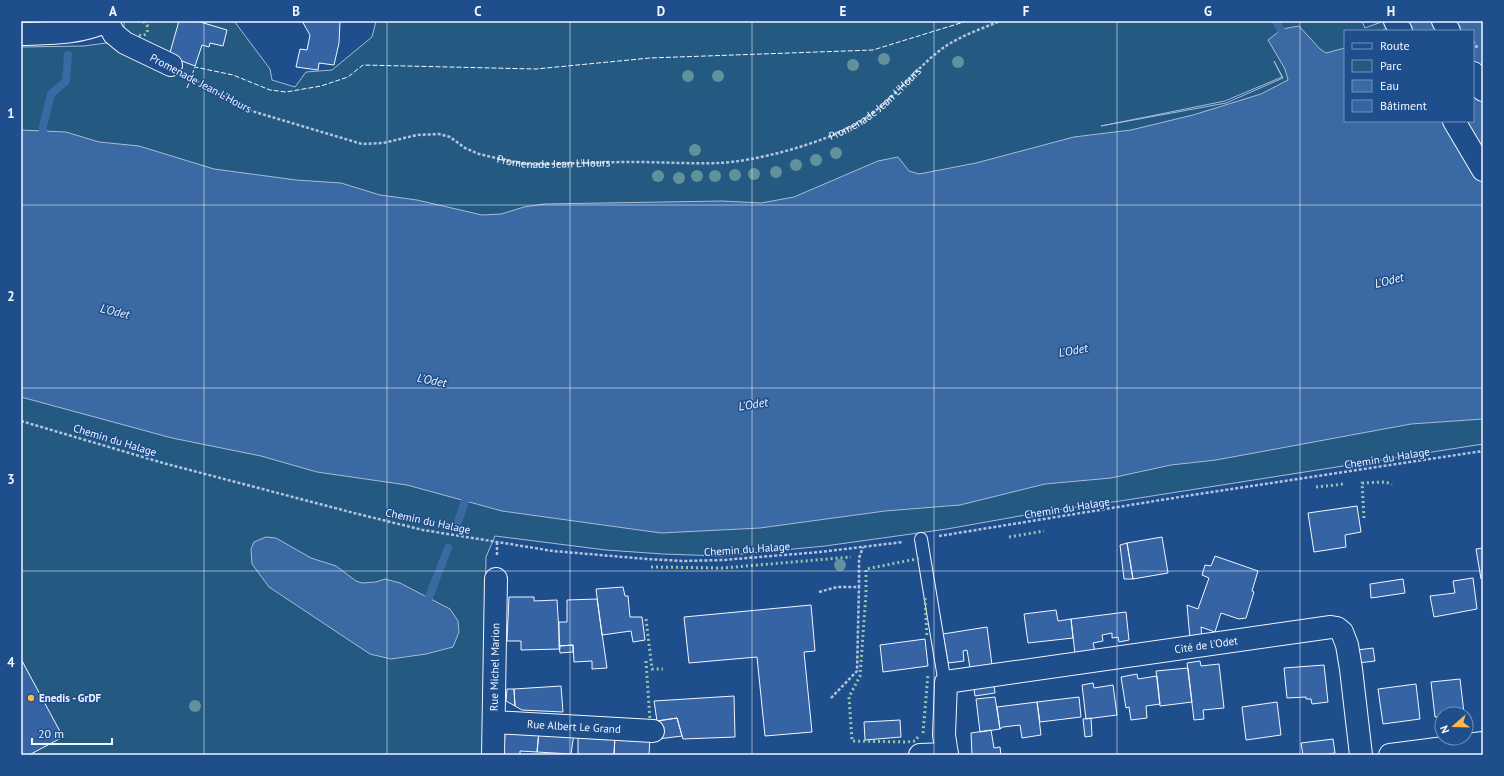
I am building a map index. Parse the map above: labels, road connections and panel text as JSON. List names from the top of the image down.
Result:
{
  "streets": {
    "street": [
      "Promenade Jean L'Hours",
      "Cité de l'Odet",
      "Rue Michel Marion",
      "Rue Albert Le Grand"
    ],
    "path": ["Chemin du Halage"]
  },
  "crossings": [
    ["Rue Michel Marion", "Rue Albert Le Grand"]
  ],
  "water": ["L'Odet"],
  "places": ["Enedis - GrDF"],
  "legend": [
    "Route",
    "Parc",
    "Eau",
    "Bâtiment"
  ],
  "scale_bar": "20 m",
  "north": "left",
  "grid": {
    "columns": [
      "A",
      "B",
      "C",
      "D",
      "E",
      "F",
      "G",
      "H"
    ],
    "rows": [
      "1",
      "2",
      "3",
      "4"
    ]
  }
}
